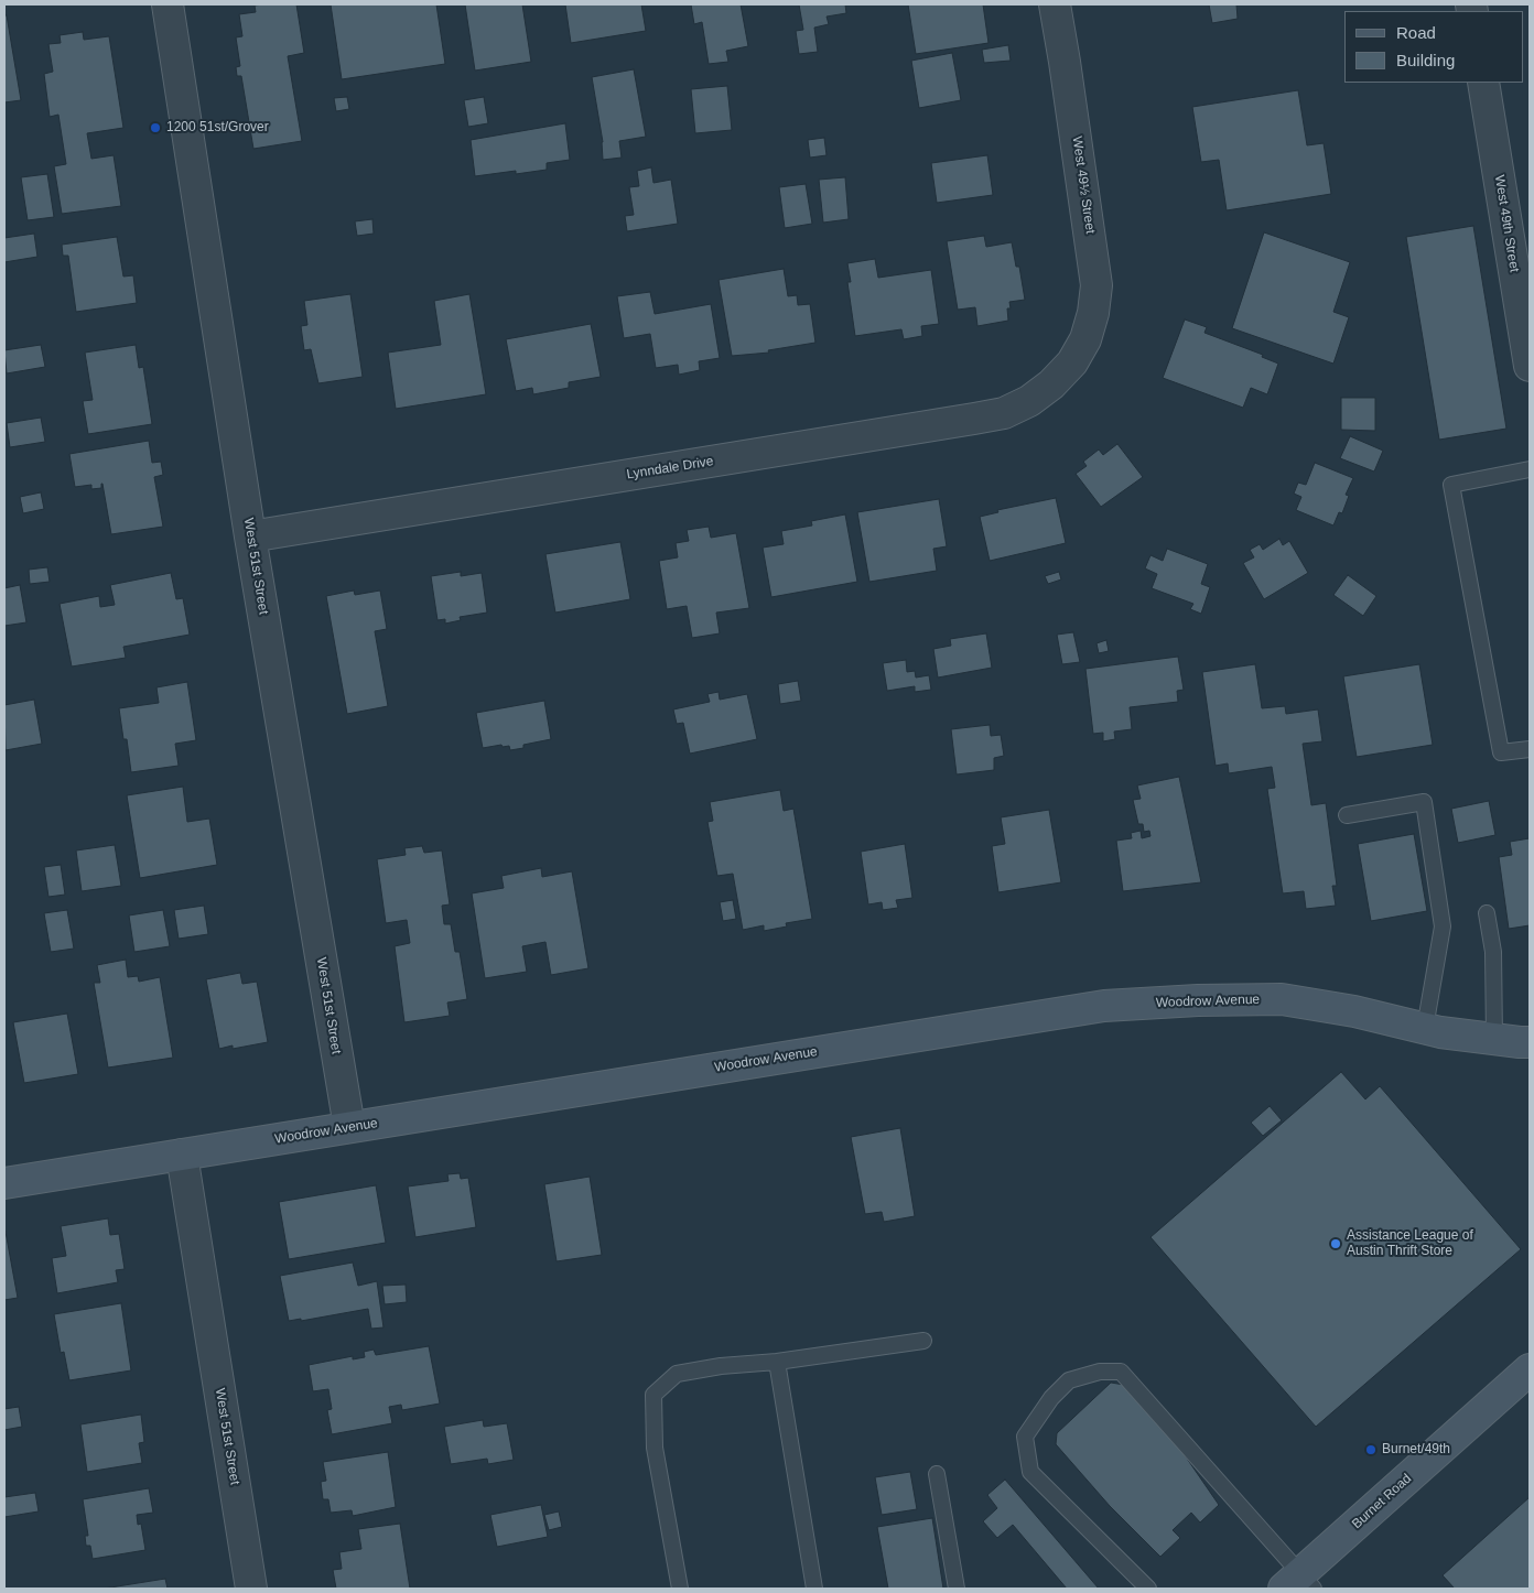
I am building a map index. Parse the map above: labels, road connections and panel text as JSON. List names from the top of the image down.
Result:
{
  "streets": {
    "street": [
      "West 49½ Street",
      "West 49th Street",
      "Lynndale Drive",
      "West 51st Street",
      "Woodrow Avenue",
      "Burnet Road"
    ]
  },
  "crossings": [
    ["West 49½ Street", "Lynndale Drive"],
    ["Lynndale Drive", "West 51st Street"],
    ["West 51st Street", "Woodrow Avenue"]
  ],
  "places": ["1200 51st/Grover", "Assistance League of Austin Thrift Store", "Burnet/49th"],
  "legend": ["Road", "Building"]
}
